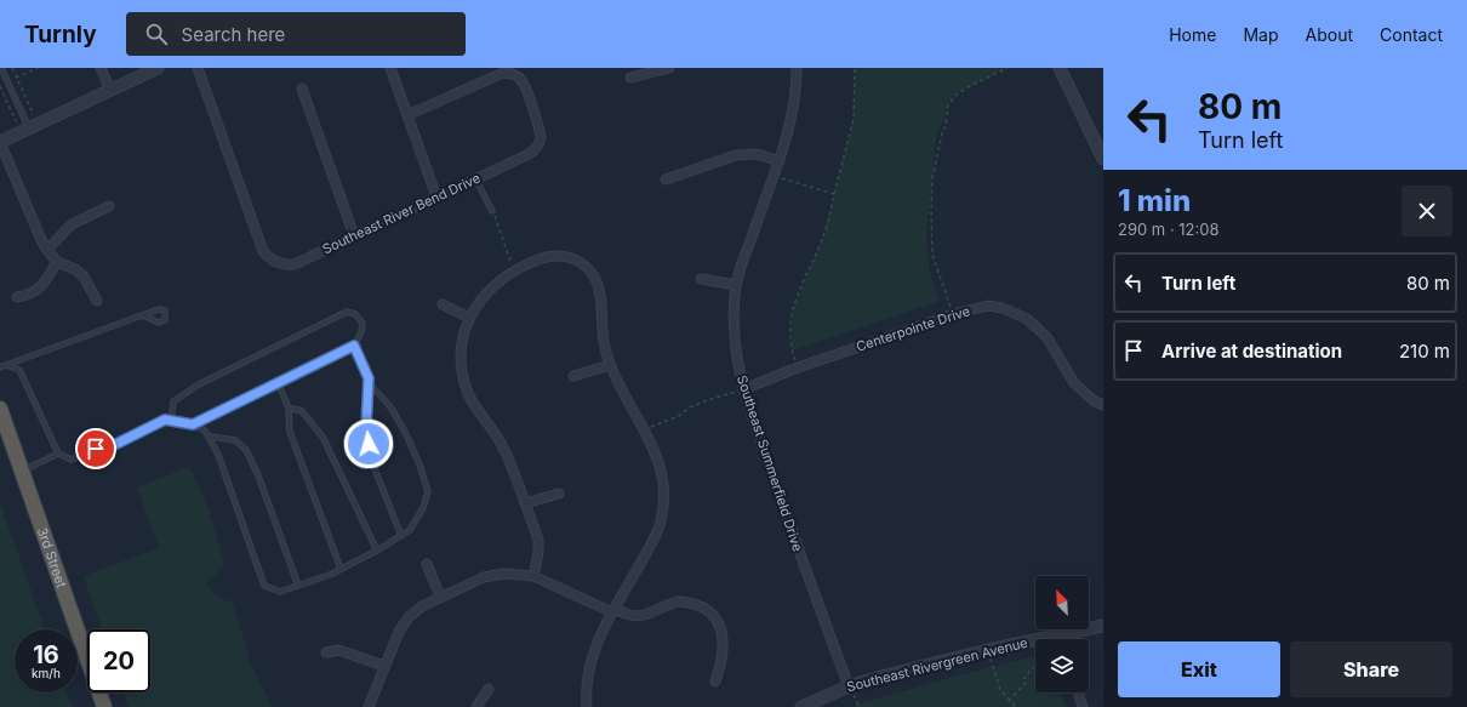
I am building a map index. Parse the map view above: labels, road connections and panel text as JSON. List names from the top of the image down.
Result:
{
  "streets": {
    "highway": ["3rd Street"],
    "street": [
      "Southeast River Bend Drive",
      "Centerpointe Drive",
      "Southeast Summerfield Drive",
      "Southeast Rivergreen Avenue"
    ]
  },
  "crossings": [
    ["Centerpointe Drive", "Southeast Summerfield Drive"],
    ["Southeast Summerfield Drive", "Southeast Rivergreen Avenue"]
  ],
  "north": "top left",
  "page": {
    "header": "Turnly",
    "search": "Search here",
    "nav": [
      "Home",
      "Map",
      "About",
      "Contact"
    ],
    "turn": ["80 m", "Turn left"],
    "heading": ["1 min", "290 m · 12:08"],
    "list": [
      {
        "name": "Turn left",
        "value": "80 m"
      },
      {
        "name": "Arrive at destination",
        "value": "210 m"
      }
    ],
    "speed": "16 km/h",
    "limit": "20",
    "buttons": ["Exit", "Share"]
  }
}
